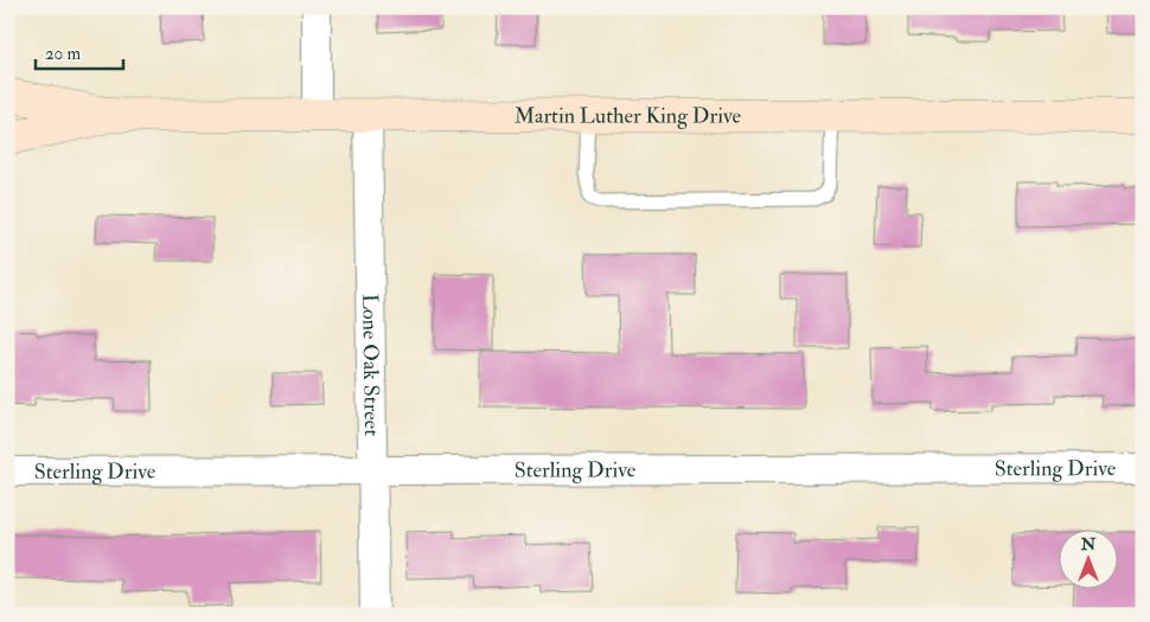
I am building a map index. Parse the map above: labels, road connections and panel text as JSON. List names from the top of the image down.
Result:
{
  "streets": {
    "main road": ["Martin Luther King Drive"],
    "street": ["Lone Oak Street", "Sterling Drive"]
  },
  "crossings": [
    ["Martin Luther King Drive", "Lone Oak Street"],
    ["Lone Oak Street", "Sterling Drive"]
  ],
  "scale_bar": "20 m",
  "north": "top"
}
